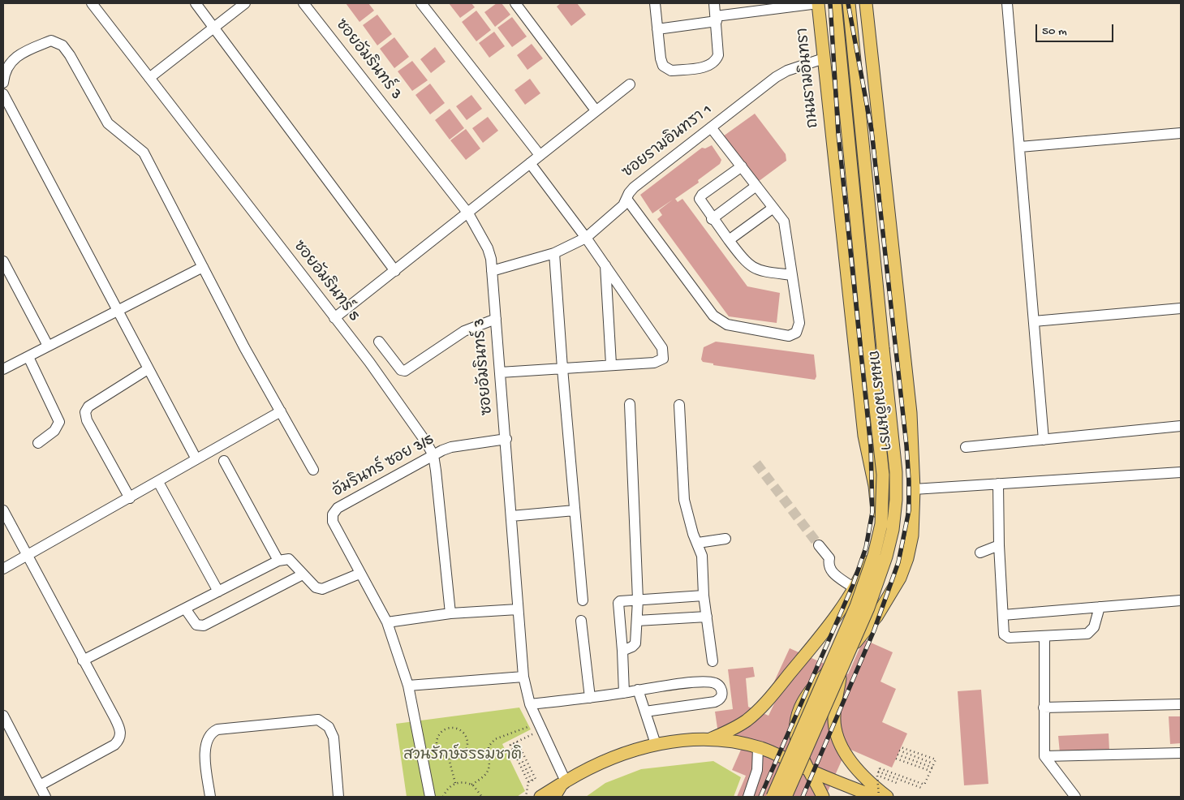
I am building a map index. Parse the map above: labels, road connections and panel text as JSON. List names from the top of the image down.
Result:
{
  "streets": {
    "main road": ["ถนนรามอินทรา"],
    "street": [
      "ซอยอัมรินทร์ 3",
      "ซอยรามอินทรา 1",
      "ซอยอัมรินทร์ 5",
      "อัมรินทร์ ซอย 3/5"
    ]
  },
  "crossings": [
    ["ซอยอัมรินทร์ 3", "ซอยรามอินทรา 1"],
    ["ซอยอัมรินทร์ 3", "อัมรินทร์ ซอย 3/5"],
    ["ถนนรามอินทรา", "ซอยรามอินทรา 1"],
    ["ซอยอัมรินทร์ 5", "อัมรินทร์ ซอย 3/5"]
  ],
  "parks": ["สวนรักษ์ธรรมชาติ"],
  "scale_bar": "50 m"
}
